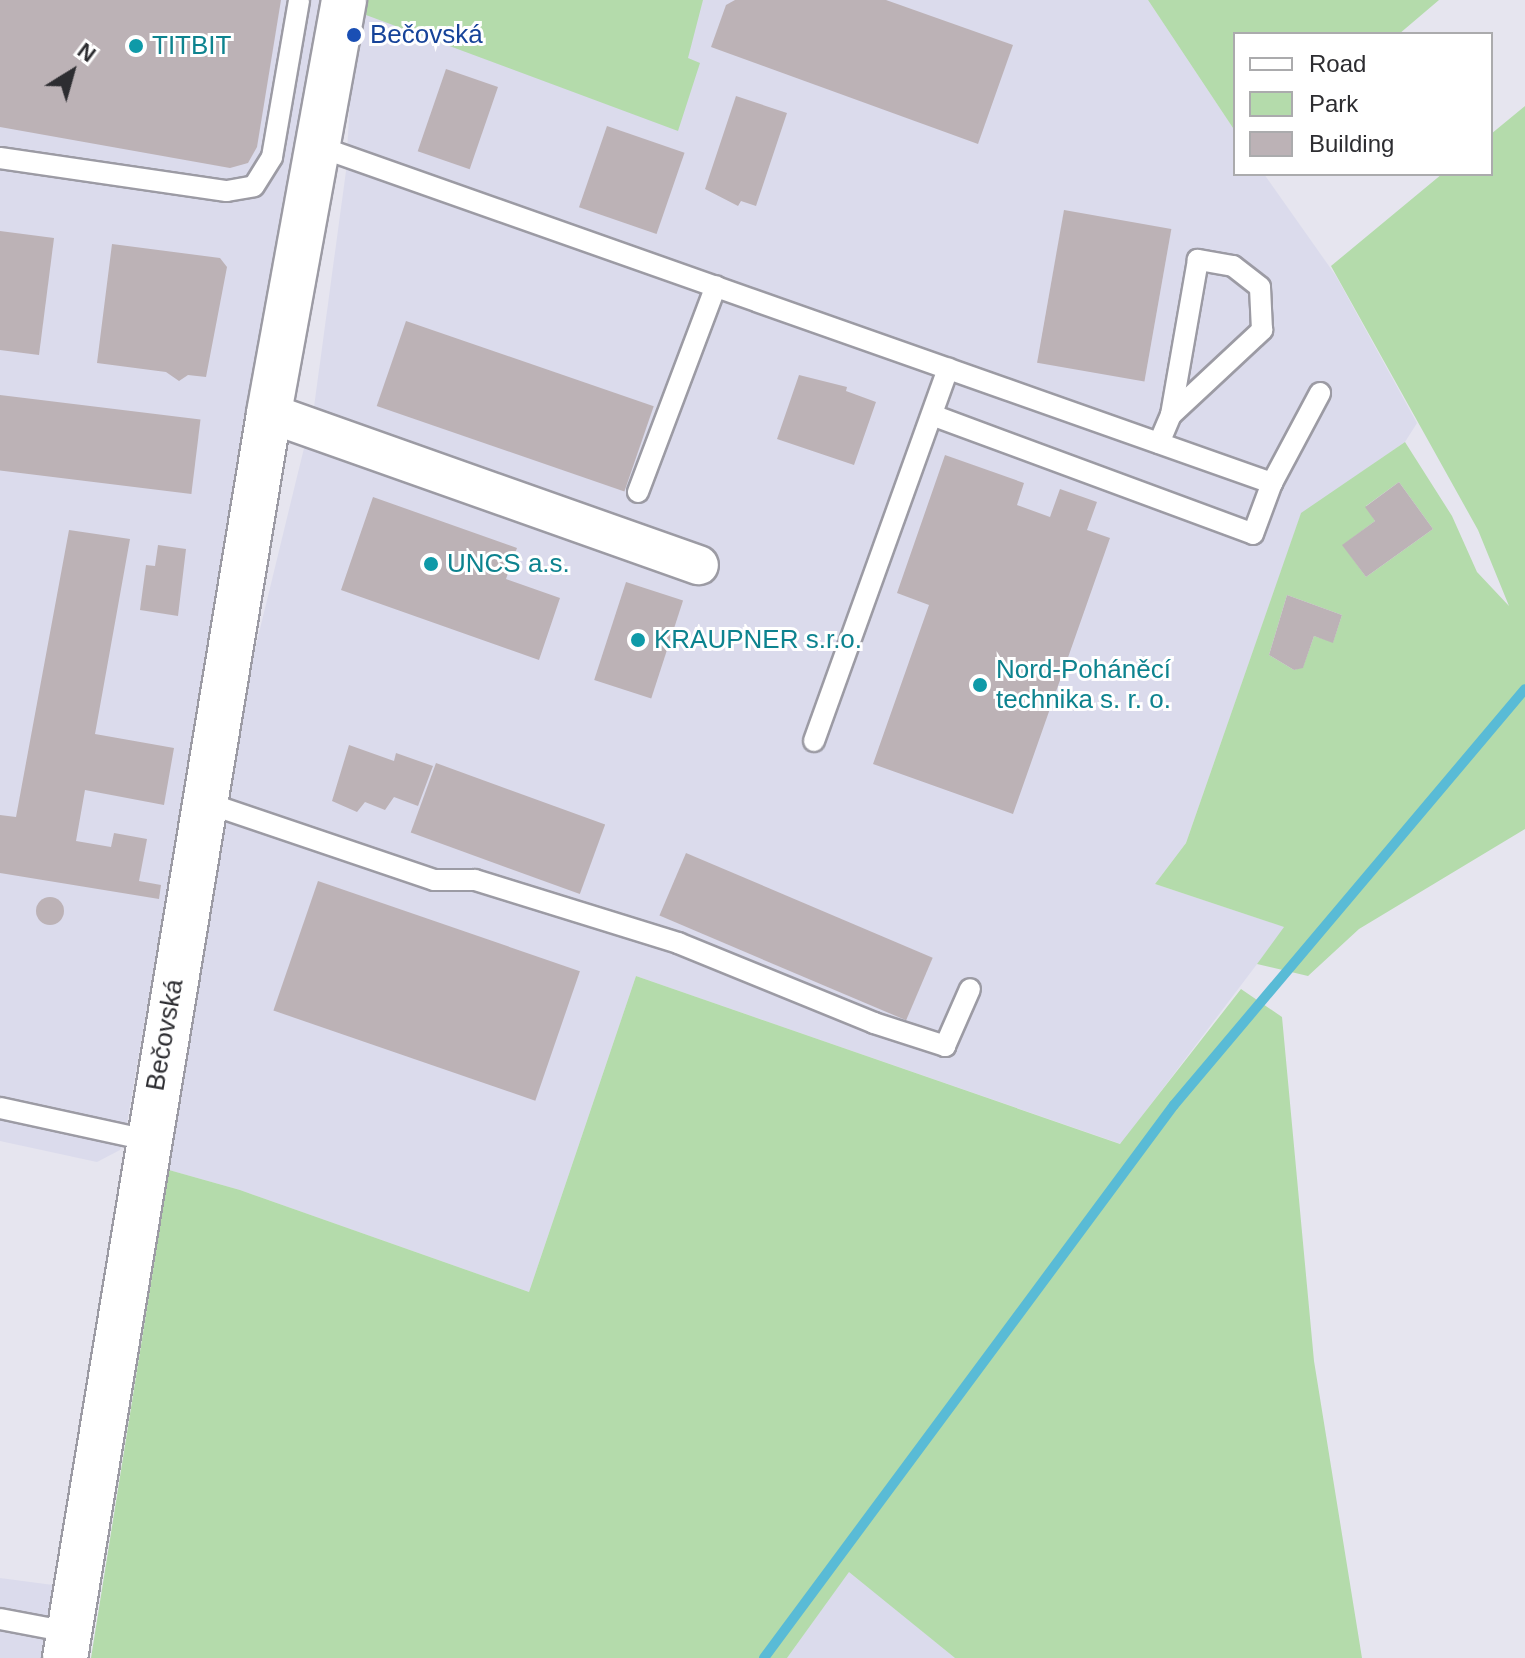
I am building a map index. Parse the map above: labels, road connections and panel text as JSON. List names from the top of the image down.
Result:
{
  "streets": {
    "street": ["Bečovská"]
  },
  "places": [
    "Bečovská",
    "TITBIT",
    "UNCS a.s.",
    "KRAUPNER s.r.o.",
    "Nord-Poháněcí technika s. r. o."
  ],
  "legend": ["Road", "Park", "Building"],
  "north": "top right"
}
